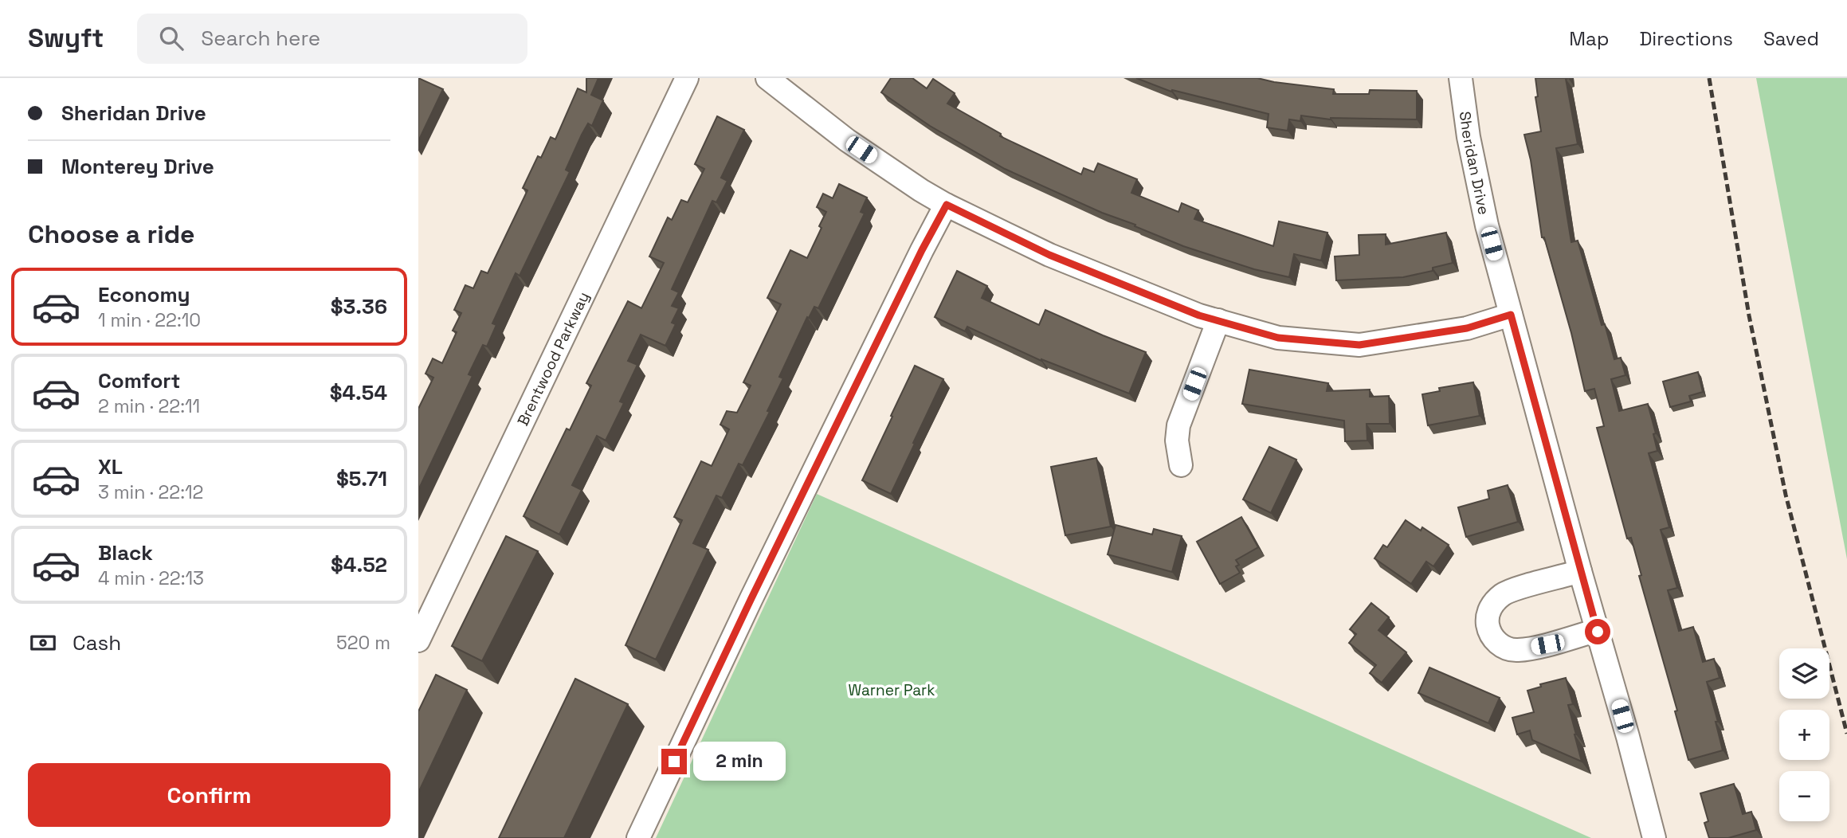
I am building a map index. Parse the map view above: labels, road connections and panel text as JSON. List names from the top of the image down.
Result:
{
  "streets": {
    "street": ["Sheridan Drive", "Brentwood Parkway"]
  },
  "parks": ["Warner Park"],
  "page": {
    "header": "Swyft",
    "search": "Search here",
    "nav": ["Map", "Directions", "Saved"],
    "banner": ["Sheridan Drive", "Monterey Drive"],
    "heading": "Choose a ride",
    "list": [
      {
        "name": "Economy",
        "note": "1 min · 22:10",
        "value": "$3.36"
      },
      {
        "name": "Comfort",
        "note": "2 min · 22:11",
        "value": "$4.54"
      },
      {
        "name": "XL",
        "note": "3 min · 22:12",
        "value": "$5.71"
      },
      {
        "name": "Black",
        "note": "4 min · 22:13",
        "value": "$4.52"
      }
    ],
    "pay": ["Cash", "520 m"],
    "map_buttons": ["+", "−"],
    "bubble": "2 min",
    "buttons": "Confirm"
  }
}
